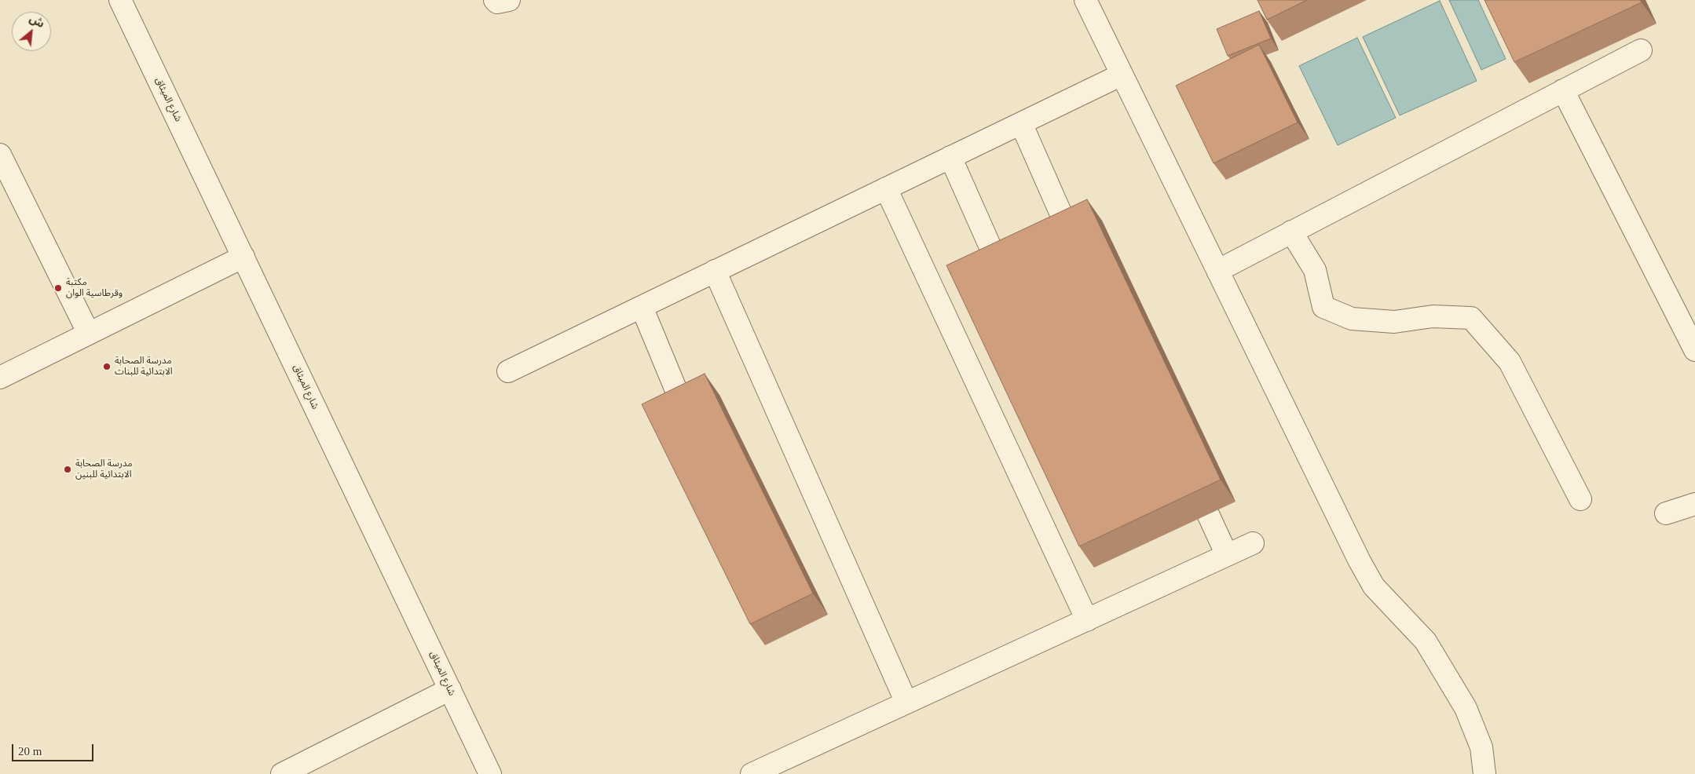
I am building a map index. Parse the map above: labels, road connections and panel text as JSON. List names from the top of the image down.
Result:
{
  "streets": {
    "street": ["شارع الميثاق"]
  },
  "places": ["مكتبة وقرطاسية الوان", "مدرسة الصحابة الابتدائية للبنات", "مدرسة الصحابة الابتدائية للبنين"],
  "scale_bar": "20 m",
  "north": "top right"
}
